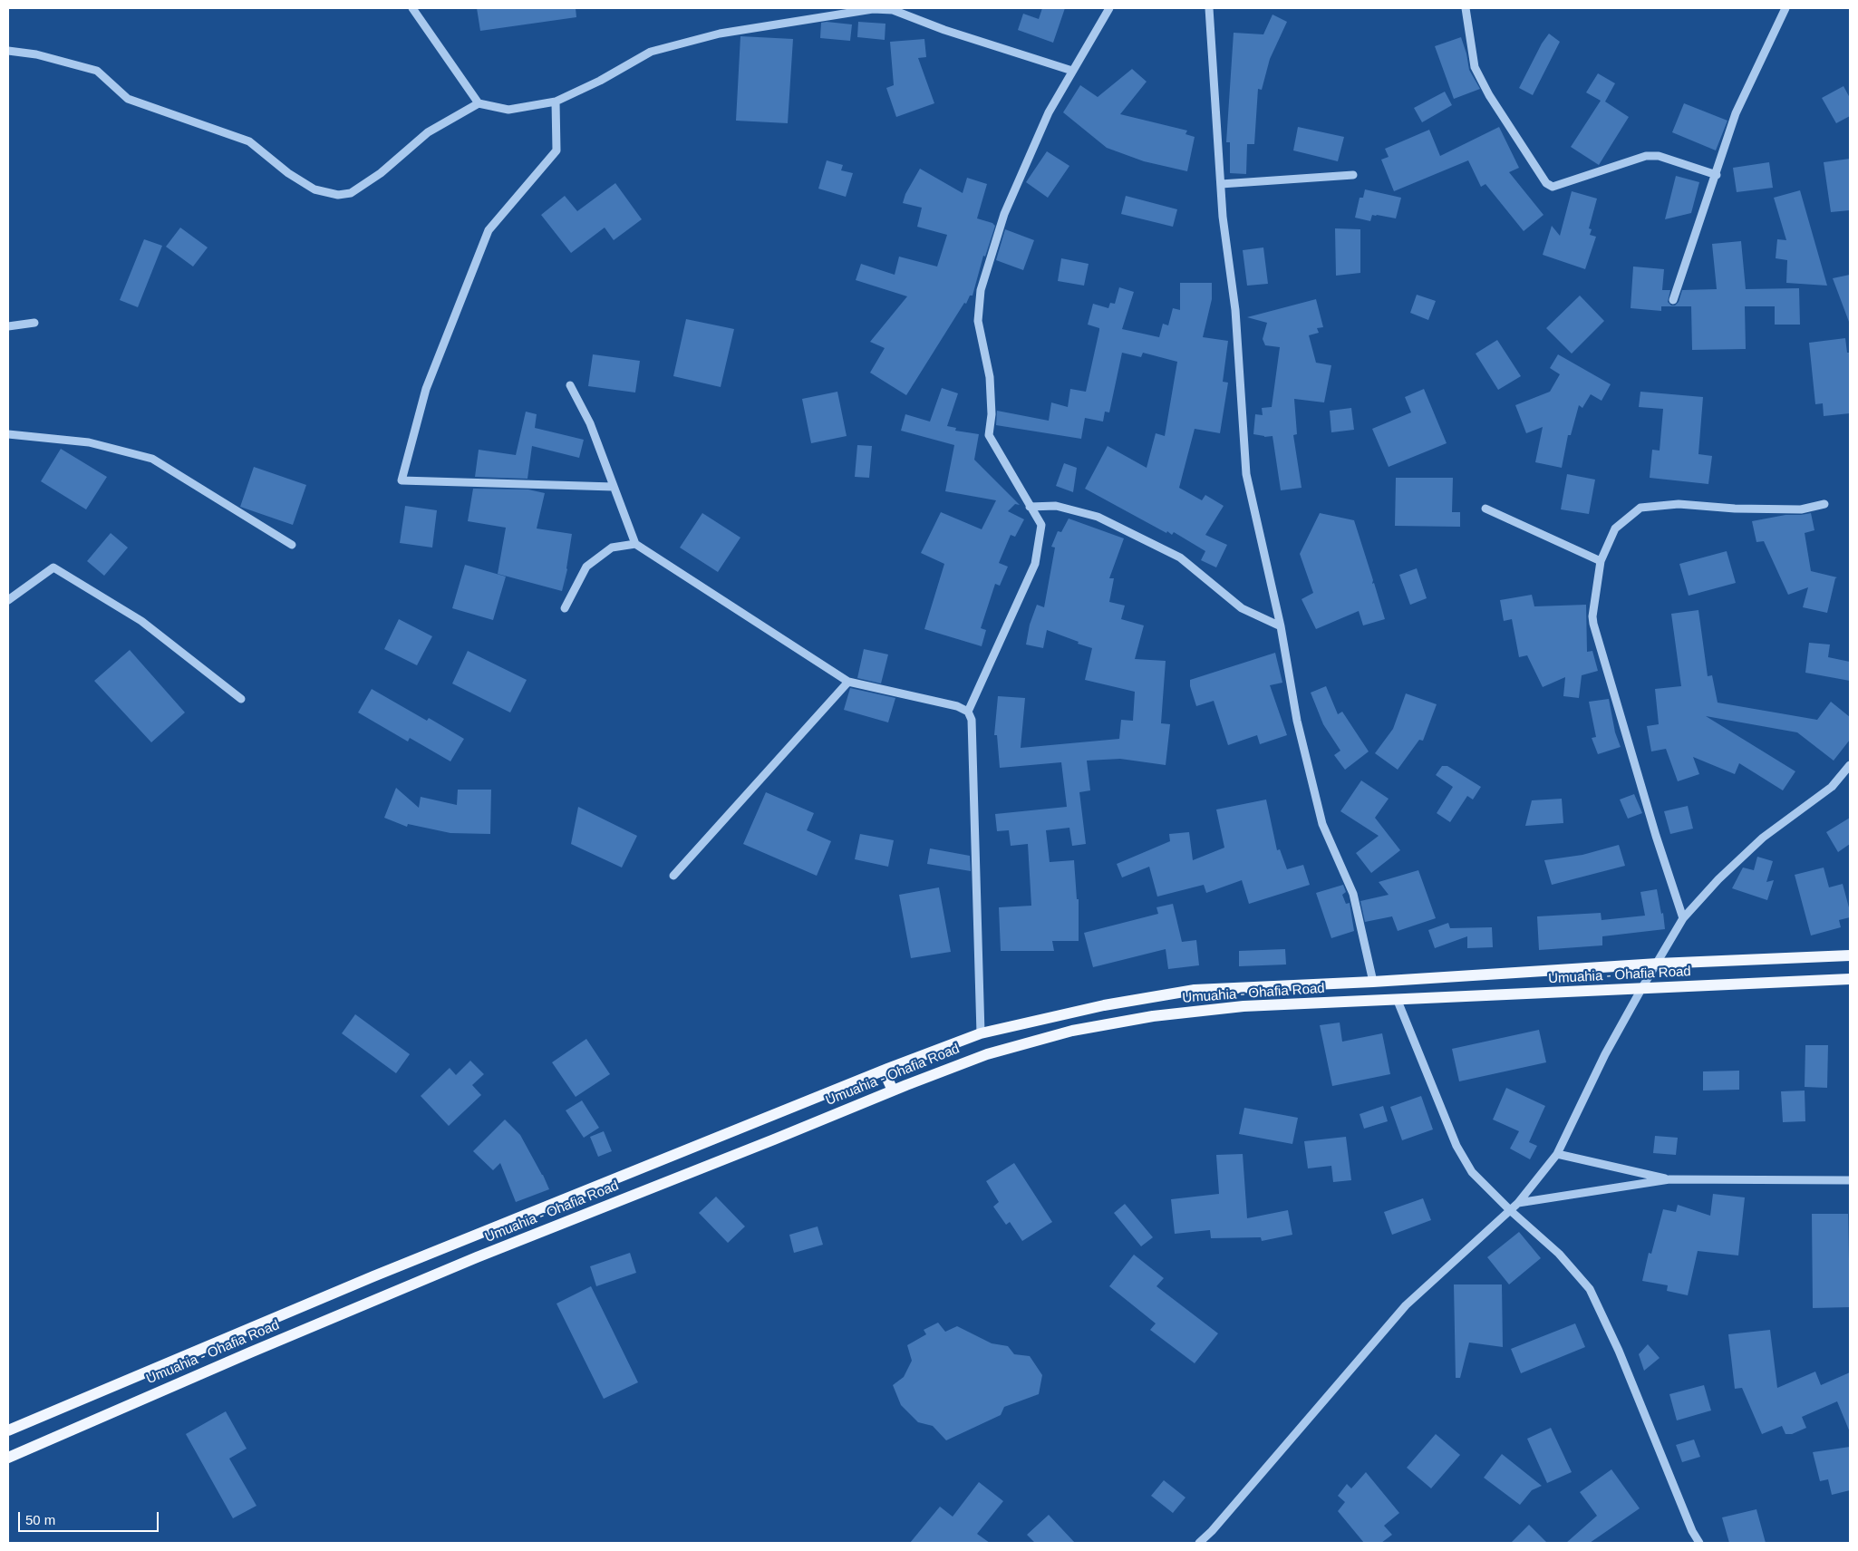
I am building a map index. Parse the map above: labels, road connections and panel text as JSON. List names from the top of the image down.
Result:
{
  "streets": {
    "main road": ["Umuahia - Ohafia Road"]
  },
  "scale_bar": "50 m"
}
